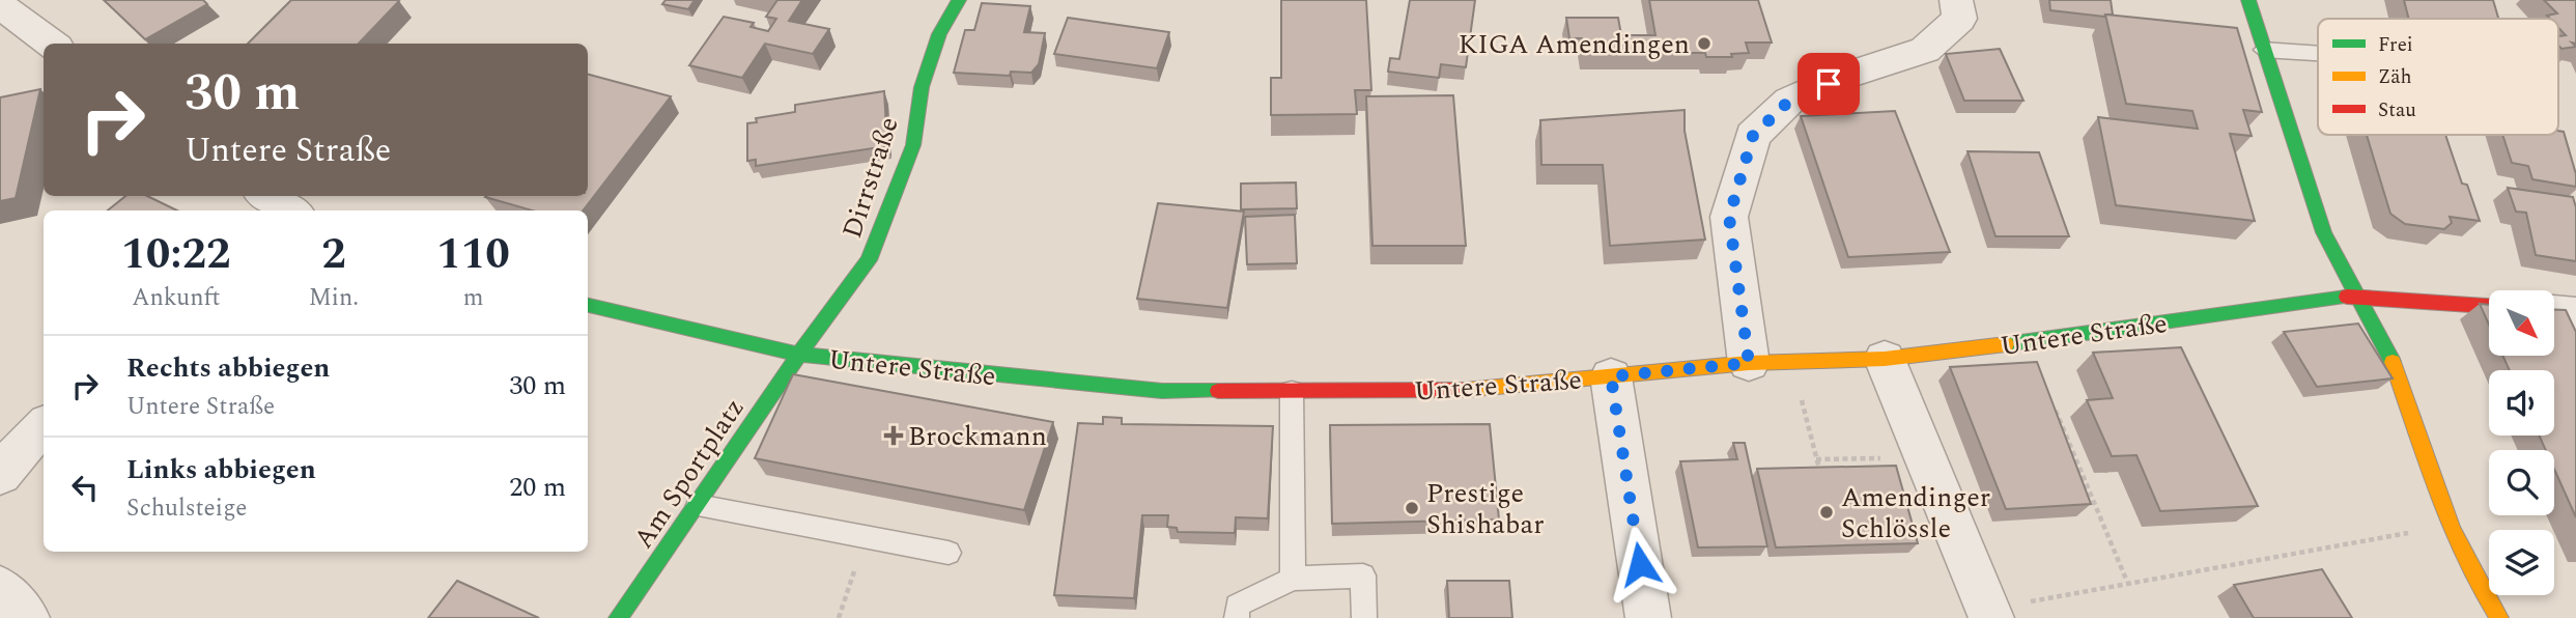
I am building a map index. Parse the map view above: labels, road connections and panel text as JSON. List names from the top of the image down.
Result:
{
  "streets": {
    "street": ["Dirrstraße", "Untere Straße", "Am Sportplatz"]
  },
  "crossings": [
    ["Dirrstraße", "Untere Straße"],
    ["Dirrstraße", "Am Sportplatz"],
    ["Untere Straße", "Am Sportplatz"]
  ],
  "places": {
    "other": ["KIGA Amendingen", "Prestige Shishabar", "Amendinger Schlössle"],
    "health": ["Brockmann"]
  },
  "legend": ["Frei", "Zäh", "Stau"],
  "north": "bottom right",
  "page": {
    "turn": ["30 m", "Untere Straße"],
    "eta": [
      "10:22",
      "Ankunft",
      "2",
      "Min.",
      "110",
      "m"
    ],
    "list": [
      {
        "name": "Rechts abbiegen",
        "note": "Untere Straße",
        "value": "30 m"
      },
      {
        "name": "Links abbiegen",
        "note": "Schulsteige",
        "value": "20 m"
      }
    ]
  }
}
